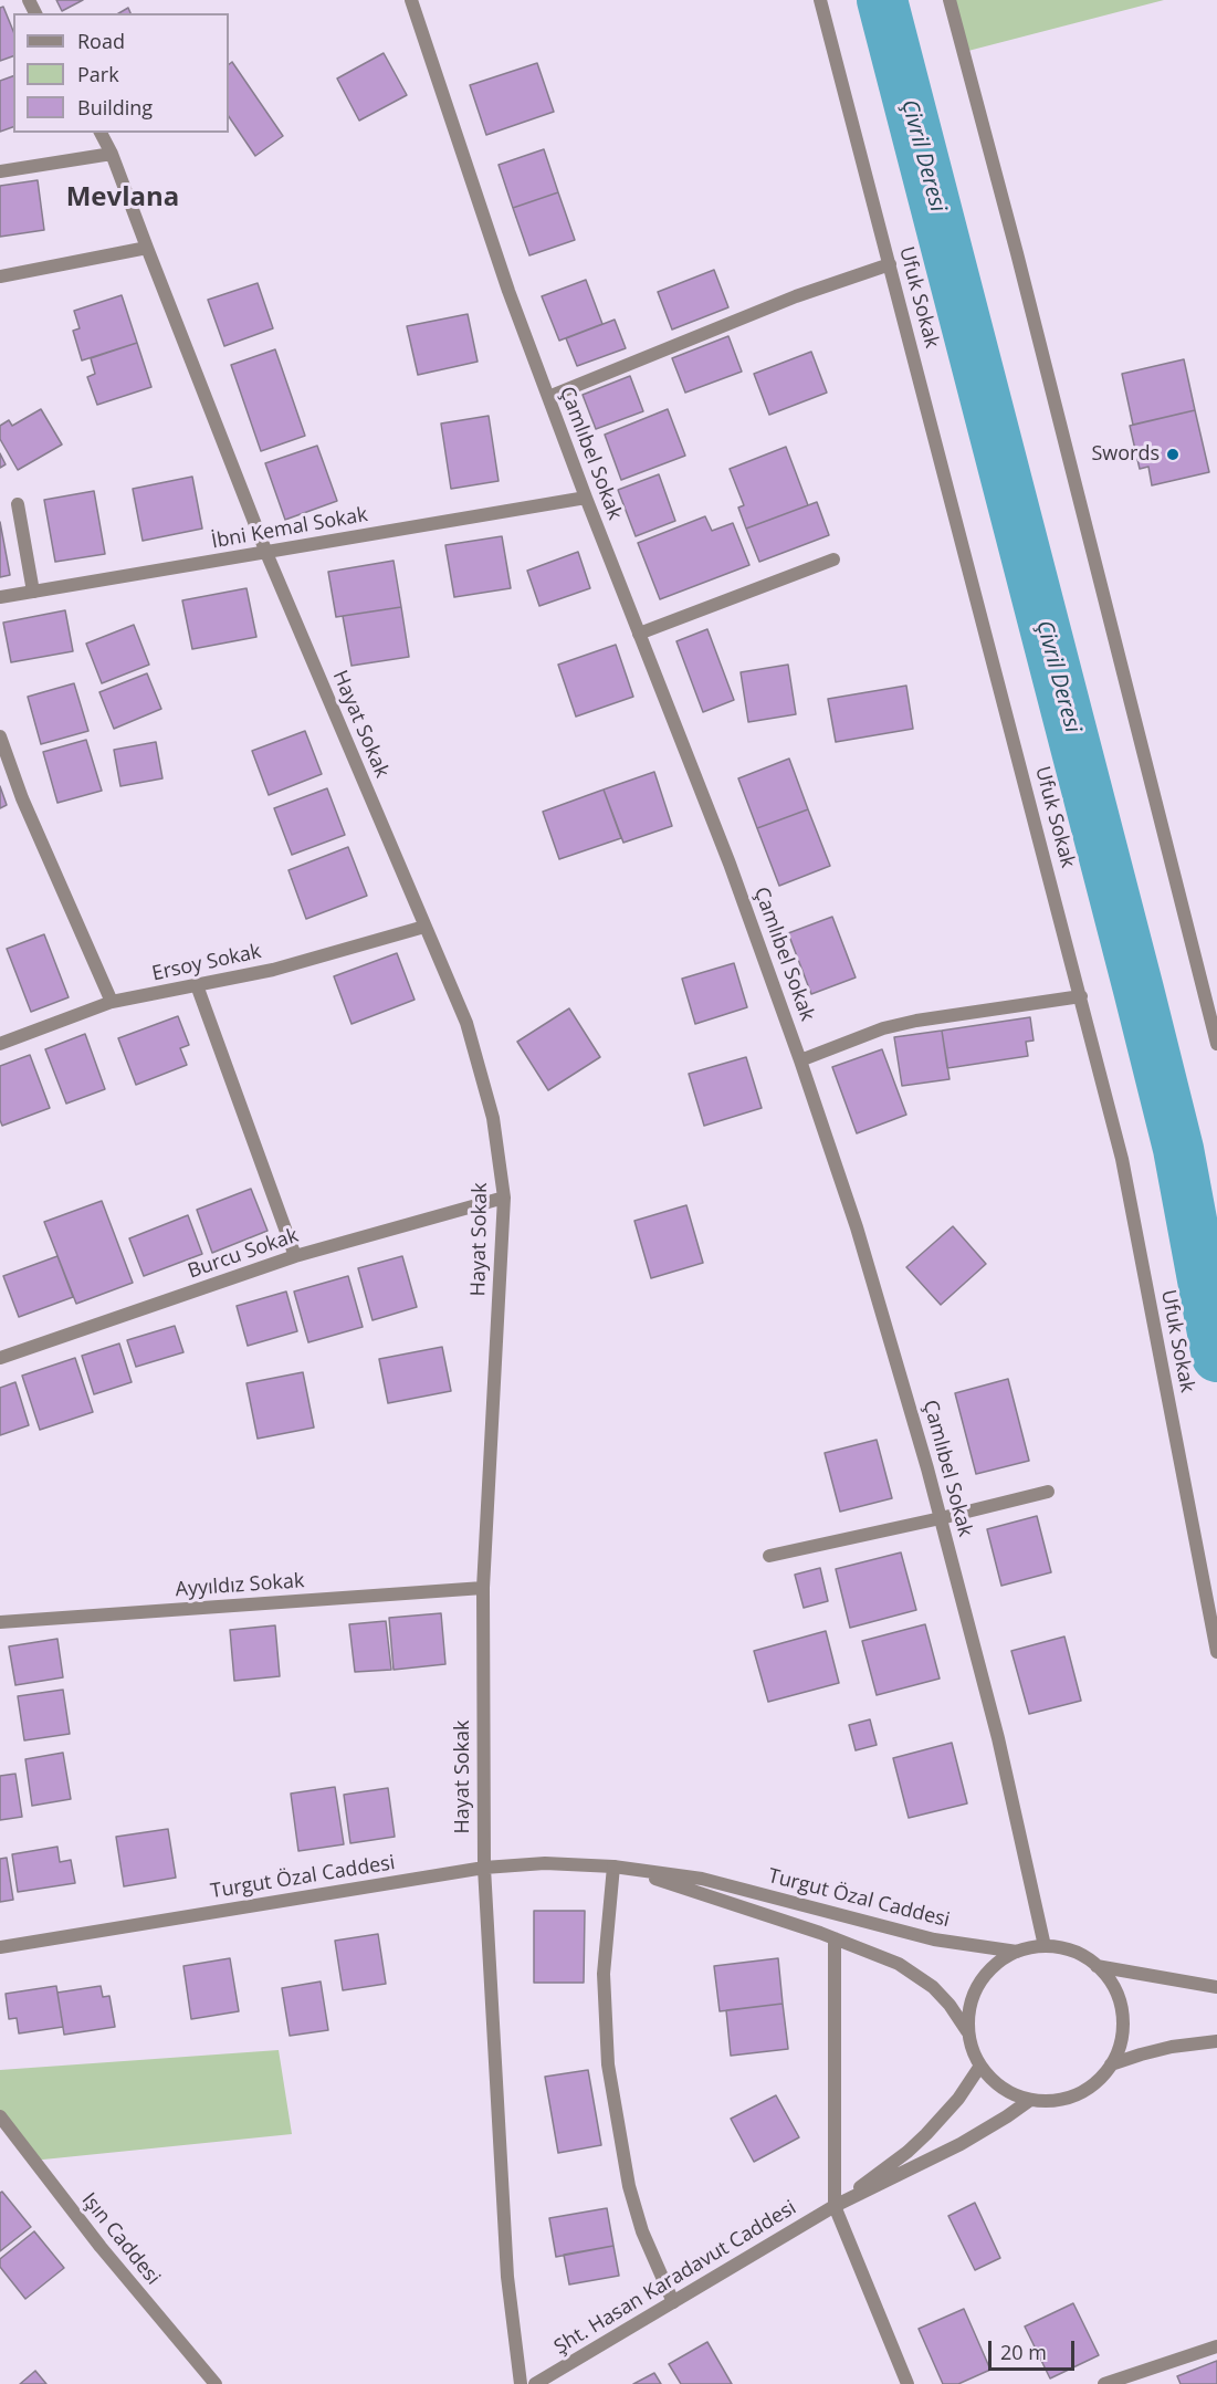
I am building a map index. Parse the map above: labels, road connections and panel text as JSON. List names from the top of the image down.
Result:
{
  "streets": {
    "street": [
      "Ufuk Sokak",
      "Çamlıbel Sokak",
      "İbni Kemal Sokak",
      "Hayat Sokak",
      "Ersoy Sokak",
      "Burcu Sokak",
      "Ayyıldız Sokak",
      "Turgut Özal Caddesi",
      "Işın Caddesi",
      "Şht. Hasan Karadavut Caddesi"
    ]
  },
  "crossings": [
    ["Çamlıbel Sokak", "İbni Kemal Sokak"],
    ["Çamlıbel Sokak", "Turgut Özal Caddesi"],
    ["İbni Kemal Sokak", "Hayat Sokak"],
    ["Hayat Sokak", "Ersoy Sokak"],
    ["Hayat Sokak", "Burcu Sokak"],
    ["Hayat Sokak", "Ayyıldız Sokak"],
    ["Hayat Sokak", "Turgut Özal Caddesi"]
  ],
  "districts": ["Mevlana"],
  "water": ["Çivril Deresi"],
  "places": ["Swords"],
  "legend": ["Road", "Park", "Building"],
  "scale_bar": "20 m"
}
